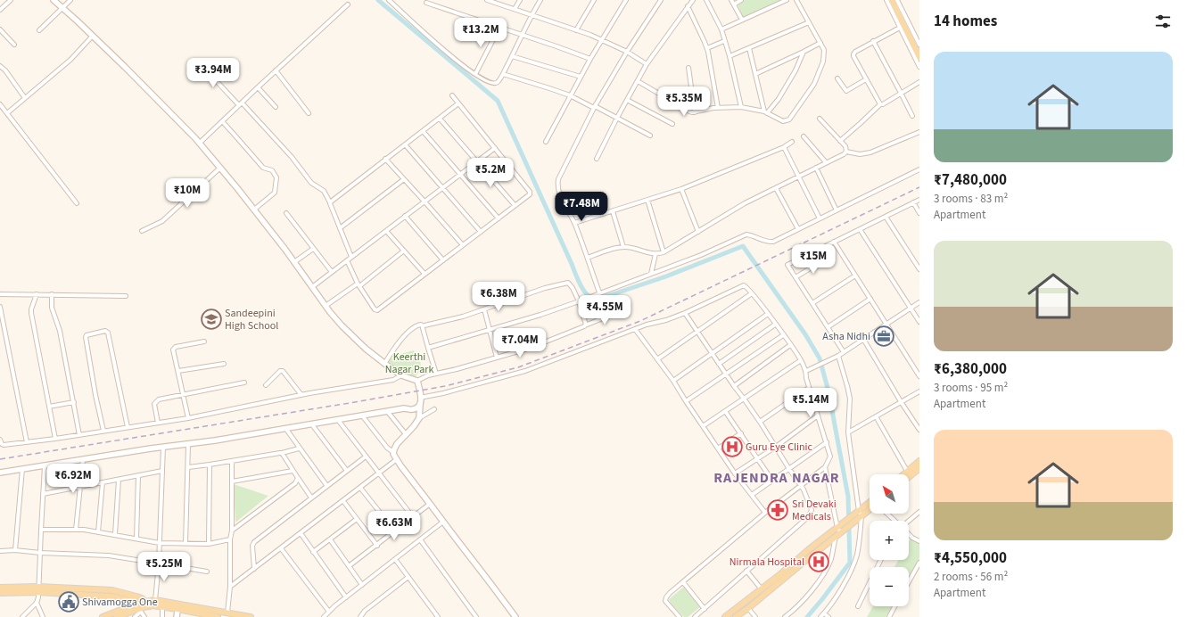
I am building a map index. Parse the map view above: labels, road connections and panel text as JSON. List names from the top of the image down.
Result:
{
  "districts": ["RAJENDRA NAGAR"],
  "parks": ["Keerthi Nagar Park"],
  "places": {
    "school or university": ["Sandeepini High School"],
    "office": ["Asha Nidhi"],
    "hospital": ["Guru Eye Clinic", "Nirmala Hospital"],
    "pharmacy": ["Sri Devaki Medicals"],
    "public building": ["Shivamogga One"]
  },
  "north": "top left",
  "page": {
    "heading": "14 homes",
    "price": [
      "₹13.2M",
      "₹3.94M",
      "₹5.35M",
      "₹5.2M",
      "₹10M",
      "₹7.48M",
      "₹15M",
      "₹6.38M",
      "₹4.55M",
      "₹7.04M",
      "₹5.14M",
      "₹6.92M",
      "₹6.63M",
      "₹5.25M"
    ],
    "list": [
      {
        "name": "₹7,480,000",
        "note": "3 rooms · 83 m² · Apartment"
      },
      {
        "name": "₹6,380,000",
        "note": "3 rooms · 95 m² · Apartment"
      },
      {
        "name": "₹4,550,000",
        "note": "2 rooms · 56 m² · Apartment"
      }
    ],
    "map_buttons": ["+", "−"]
  }
}
